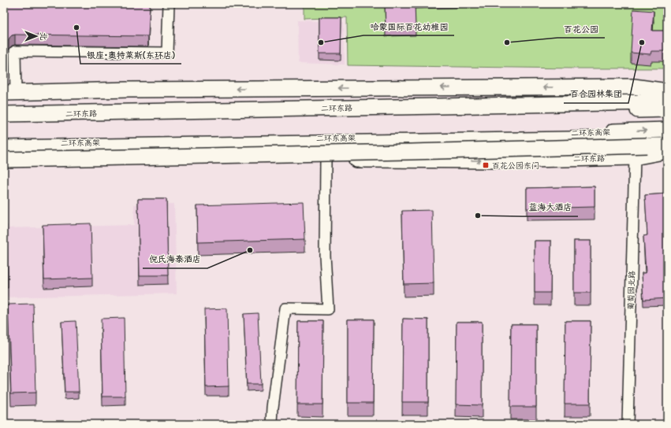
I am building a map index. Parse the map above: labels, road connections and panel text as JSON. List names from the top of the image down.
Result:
{
  "streets": {
    "highway": ["二环东路", "二环东高架"],
    "street": ["葡萄园北路"]
  },
  "crossings": [
    ["二环东路", "葡萄园北路"]
  ],
  "places": {
    "other": [
      "银座·奥特莱斯(东环店)",
      "哈蒙国际百花幼稚园",
      "百花公园",
      "百合园林集团",
      "蓝海大酒店",
      "倪氏海泰酒店"
    ],
    "transit": ["百花公园东门"]
  },
  "north": "right"
}
